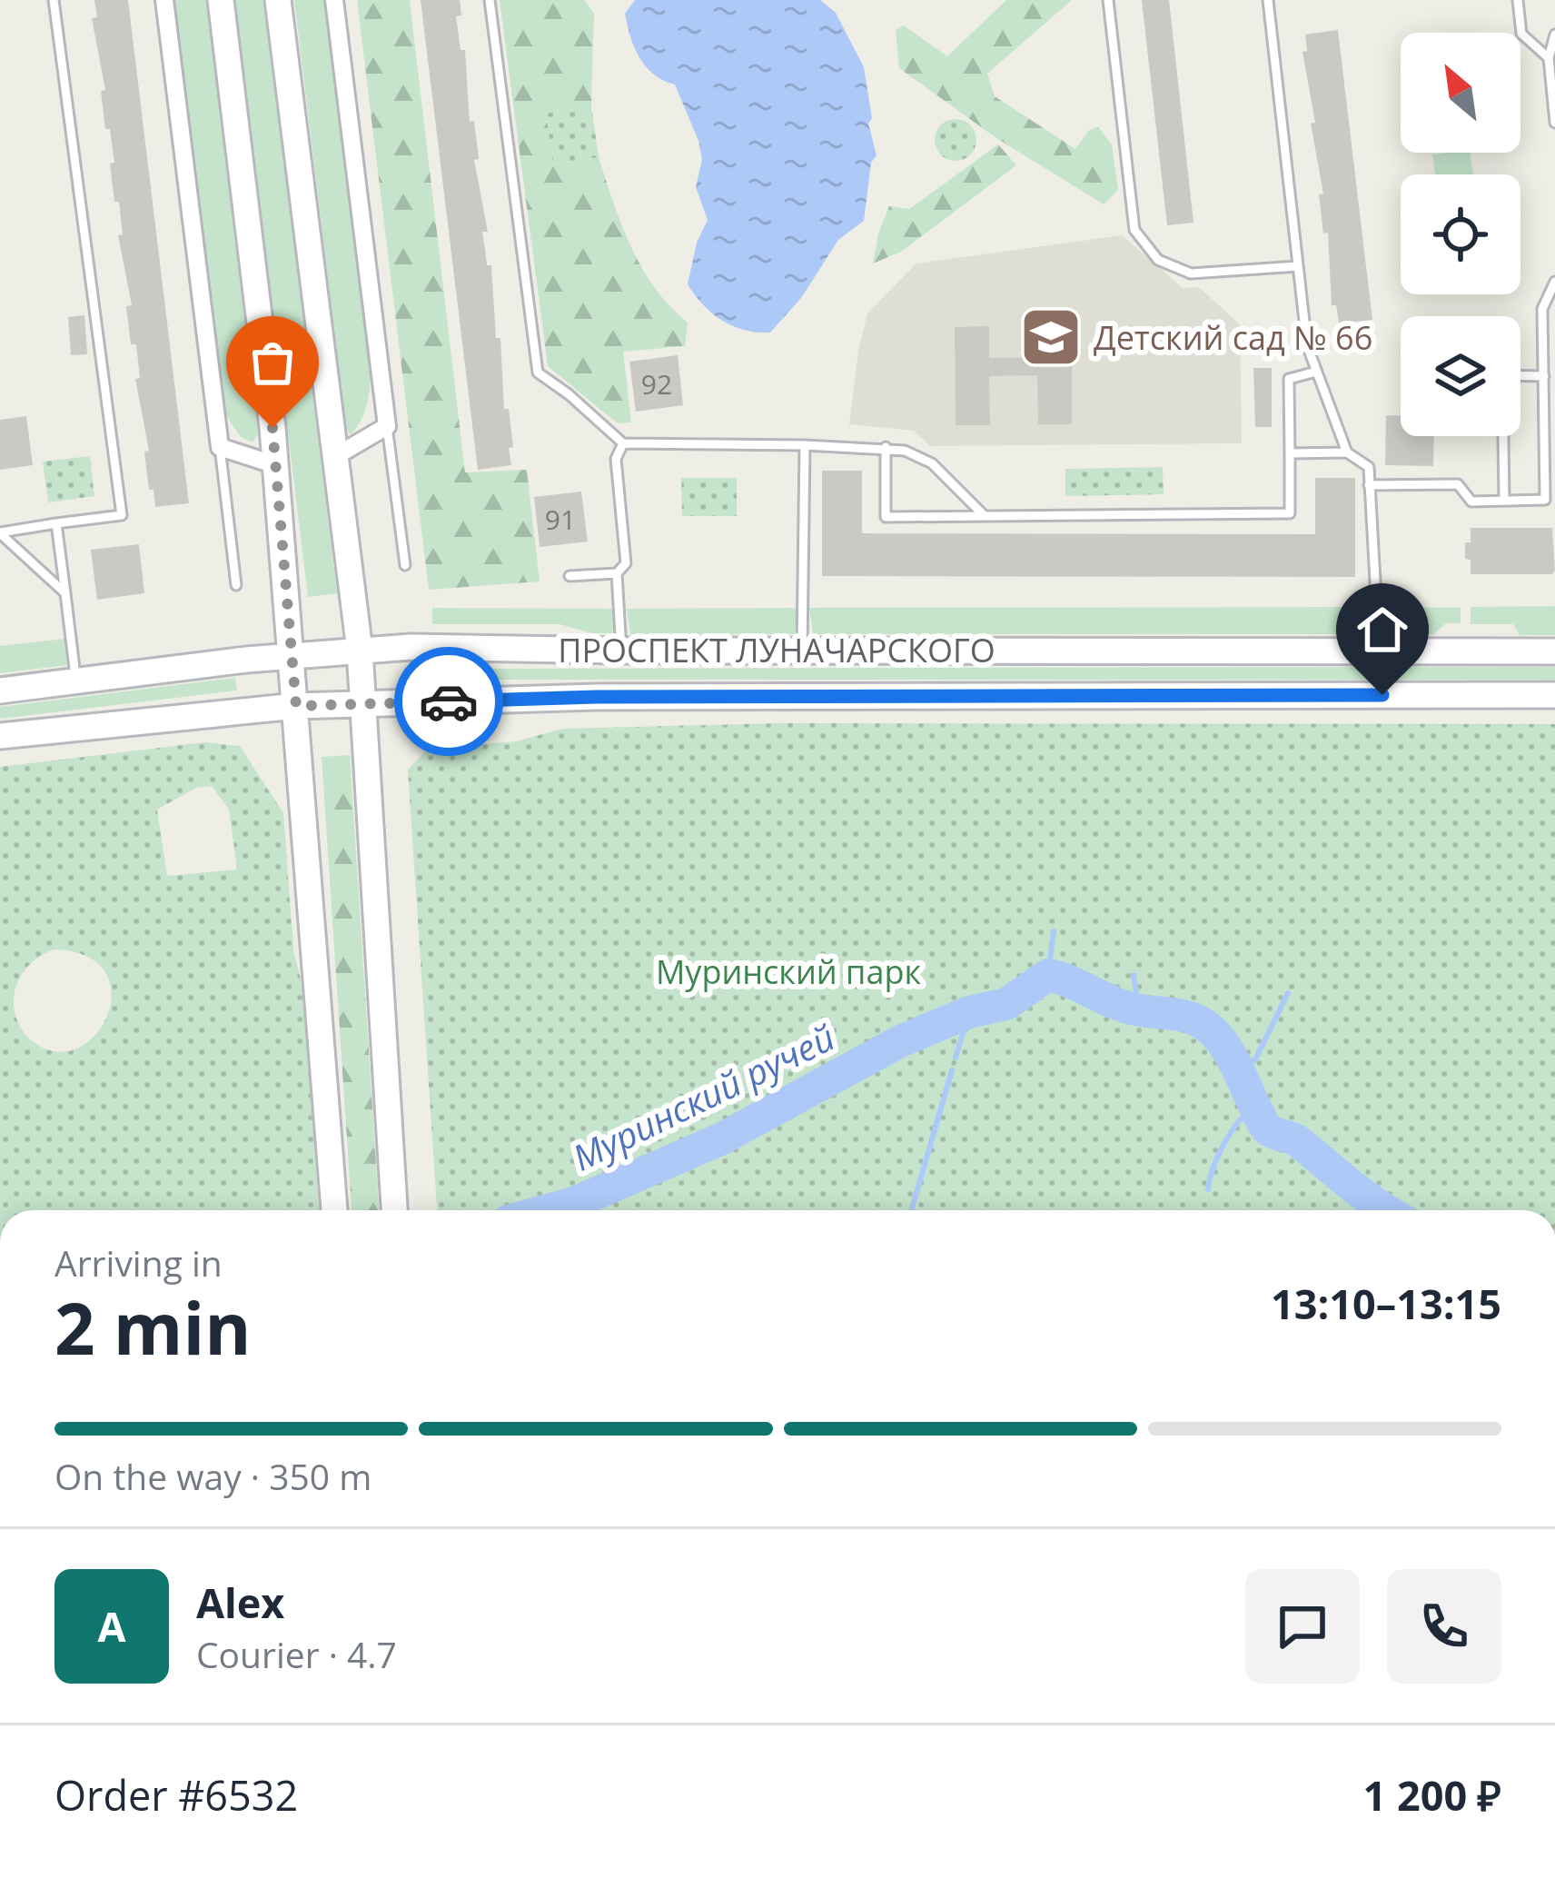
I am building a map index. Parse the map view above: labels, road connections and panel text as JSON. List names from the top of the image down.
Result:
{
  "streets": {
    "main road": ["ПРОСПЕКТ ЛУНАЧАРСКОГО"]
  },
  "water": ["Муринский ручей"],
  "parks": ["Муринский парк"],
  "places": {
    "school or university": ["Детский сад № 66"]
  },
  "house_numbers": ["92", "91"],
  "north": "top left",
  "page": {
    "heading": ["2 min", "Arriving in", "13:10–13:15"],
    "panel": [
      "Alex",
      "Courier · 4.7",
      "Order #6532",
      "1 200 ₽"
    ],
    "bar": "On the way · 350 m",
    "round": "A"
  }
}
